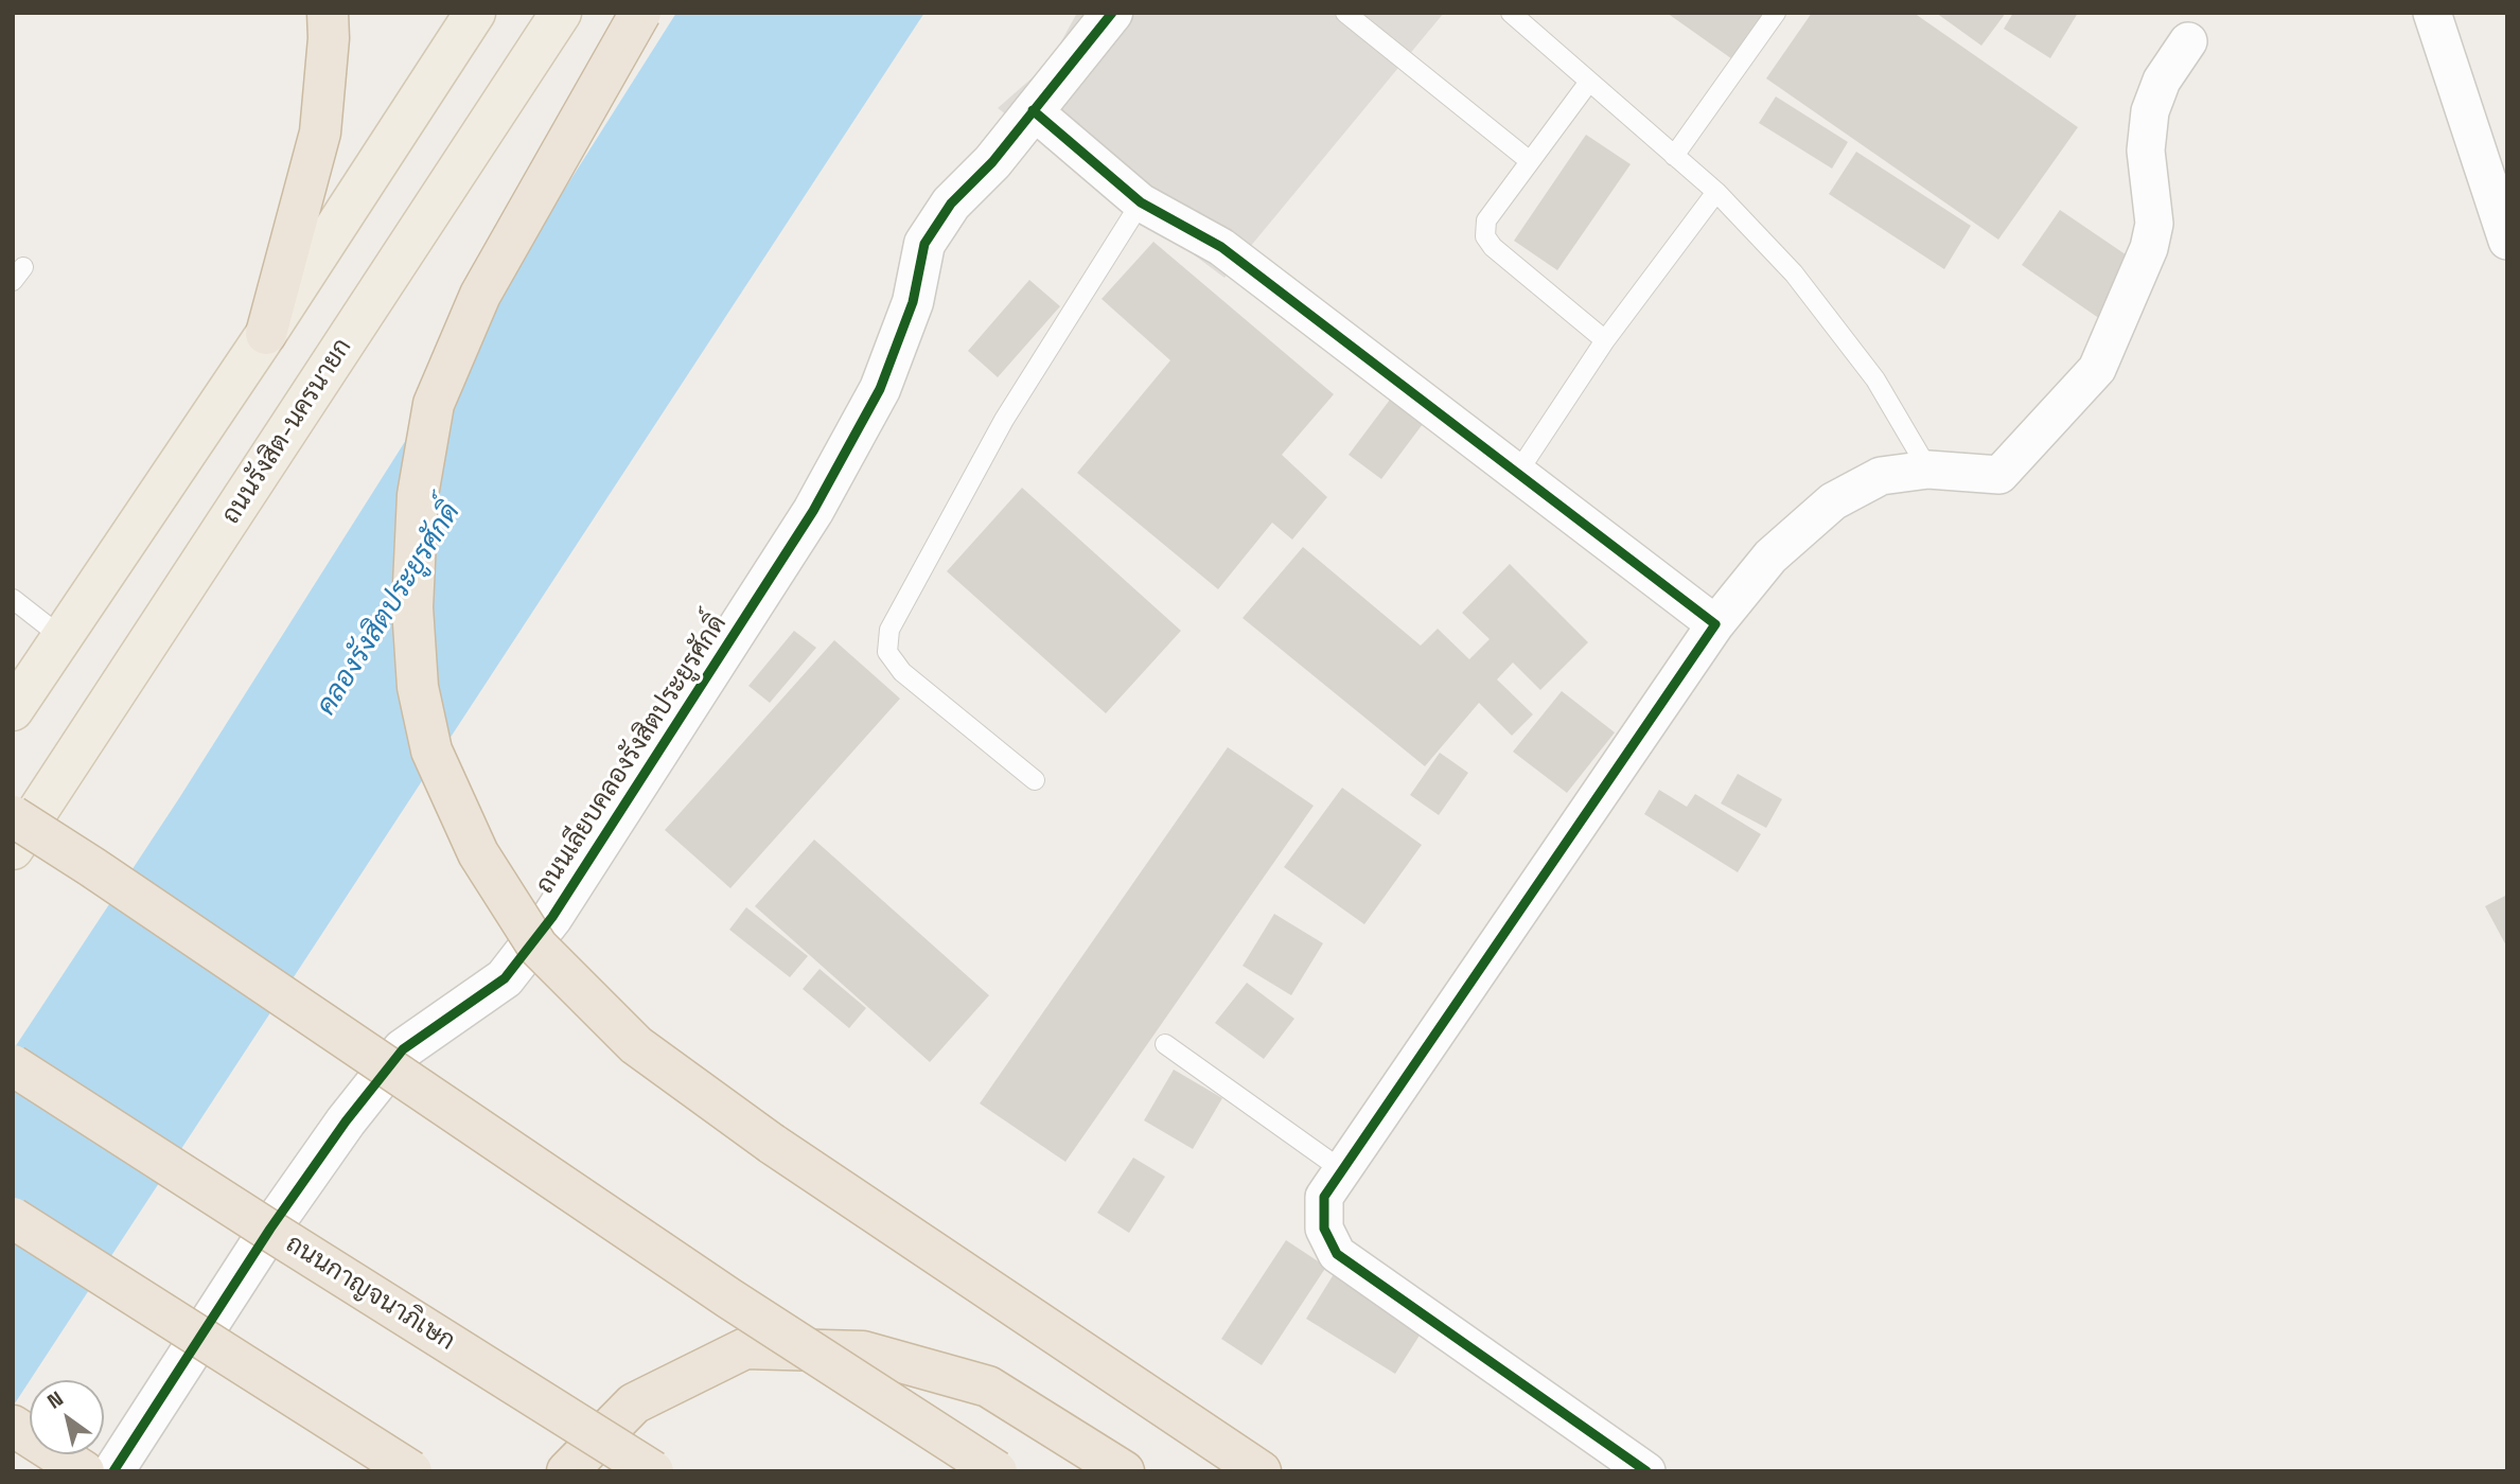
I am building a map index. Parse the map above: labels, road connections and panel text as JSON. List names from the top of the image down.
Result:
{
  "streets": {
    "highway": ["ถนนกาญจนาภิเษก"],
    "main road": ["ถนนรังสิต-นครนายก"],
    "street": ["ถนนเลียบคลองรังสิตประยูรศักดิ์"]
  },
  "water": ["คลองรังสิตประยูรศักดิ์"],
  "north": "top left"
}
